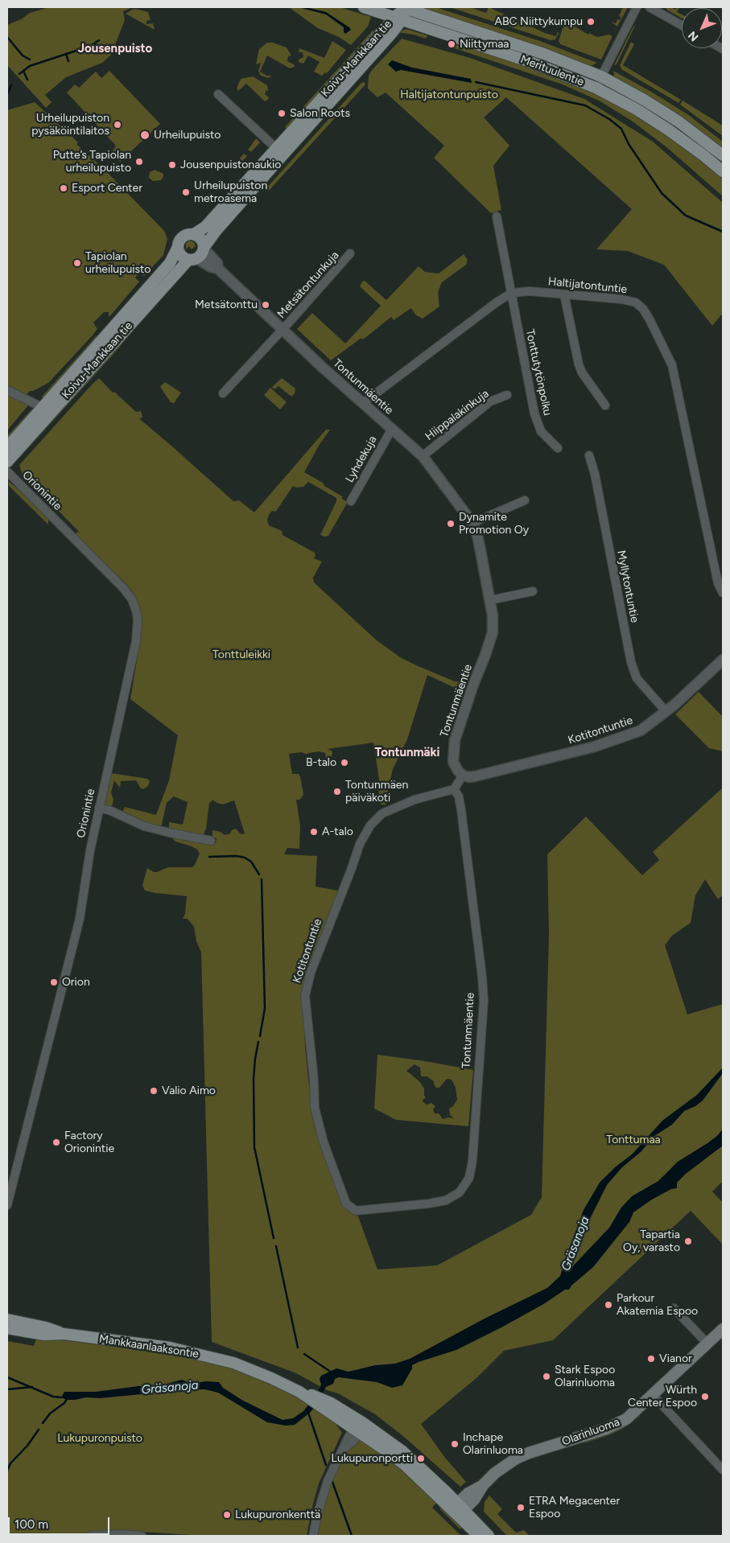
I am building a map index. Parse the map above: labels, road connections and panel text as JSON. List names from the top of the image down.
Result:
{
  "streets": {
    "main road": [
      "Koivu-Mankkaan tie",
      "Merituulentie",
      "Mankkaanlaaksontie",
      "Olarinluoma"
    ],
    "street": [
      "Metsätontunkuja",
      "Haltijatontuntie",
      "Tonttutytönpolku",
      "Tontunmäentie",
      "Hiippalakinkuja",
      "Lyhdekuja",
      "Orionintie",
      "Myllytontuntie",
      "Kotitontuntie"
    ]
  },
  "crossings": [
    ["Koivu-Mankkaan tie", "Merituulentie"],
    ["Koivu-Mankkaan tie", "Tontunmäentie"],
    ["Metsätontunkuja", "Tontunmäentie"],
    ["Haltijatontuntie", "Tonttutytönpolku"],
    ["Haltijatontuntie", "Tontunmäentie"],
    ["Tontunmäentie", "Hiippalakinkuja"],
    ["Tontunmäentie", "Lyhdekuja"],
    ["Tontunmäentie", "Kotitontuntie"],
    ["Myllytontuntie", "Kotitontuntie"],
    ["Mankkaanlaaksontie", "Olarinluoma"]
  ],
  "districts": ["Jousenpuisto", "Tontunmäki"],
  "water": ["Gräsanoja"],
  "parks": [
    "Haltijatontunpuisto",
    "Tonttuleikki",
    "Tonttumaa",
    "Lukupuronpuisto"
  ],
  "places": [
    "ABC Niittykumpu",
    "Niittymaa",
    "Salon Roots",
    "Urheilupuiston pysäköintilaitos",
    "Urheilupuisto",
    "Putte’s Tapiolan urheilupuisto",
    "Jousenpuistonaukio",
    "Esport Center",
    "Urheilupuiston metroasema",
    "Tapiolan urheilupuisto",
    "Metsätonttu",
    "Dynamite Promotion Oy",
    "B-talo",
    "Tontunmäen päiväkoti",
    "A-talo",
    "Orion",
    "Valio Aimo",
    "Factory Orionintie",
    "Tapartia Oy, varasto",
    "Parkour Akatemia Espoo",
    "Vianor",
    "Stark Espoo Olarinluoma",
    "Würth Center Espoo",
    "Inchape Olarinluoma",
    "Lukupuronportti",
    "ETRA Megacenter Espoo",
    "Lukupuronkenttä"
  ],
  "scale_bar": "100 m",
  "north": "bottom left"
}
